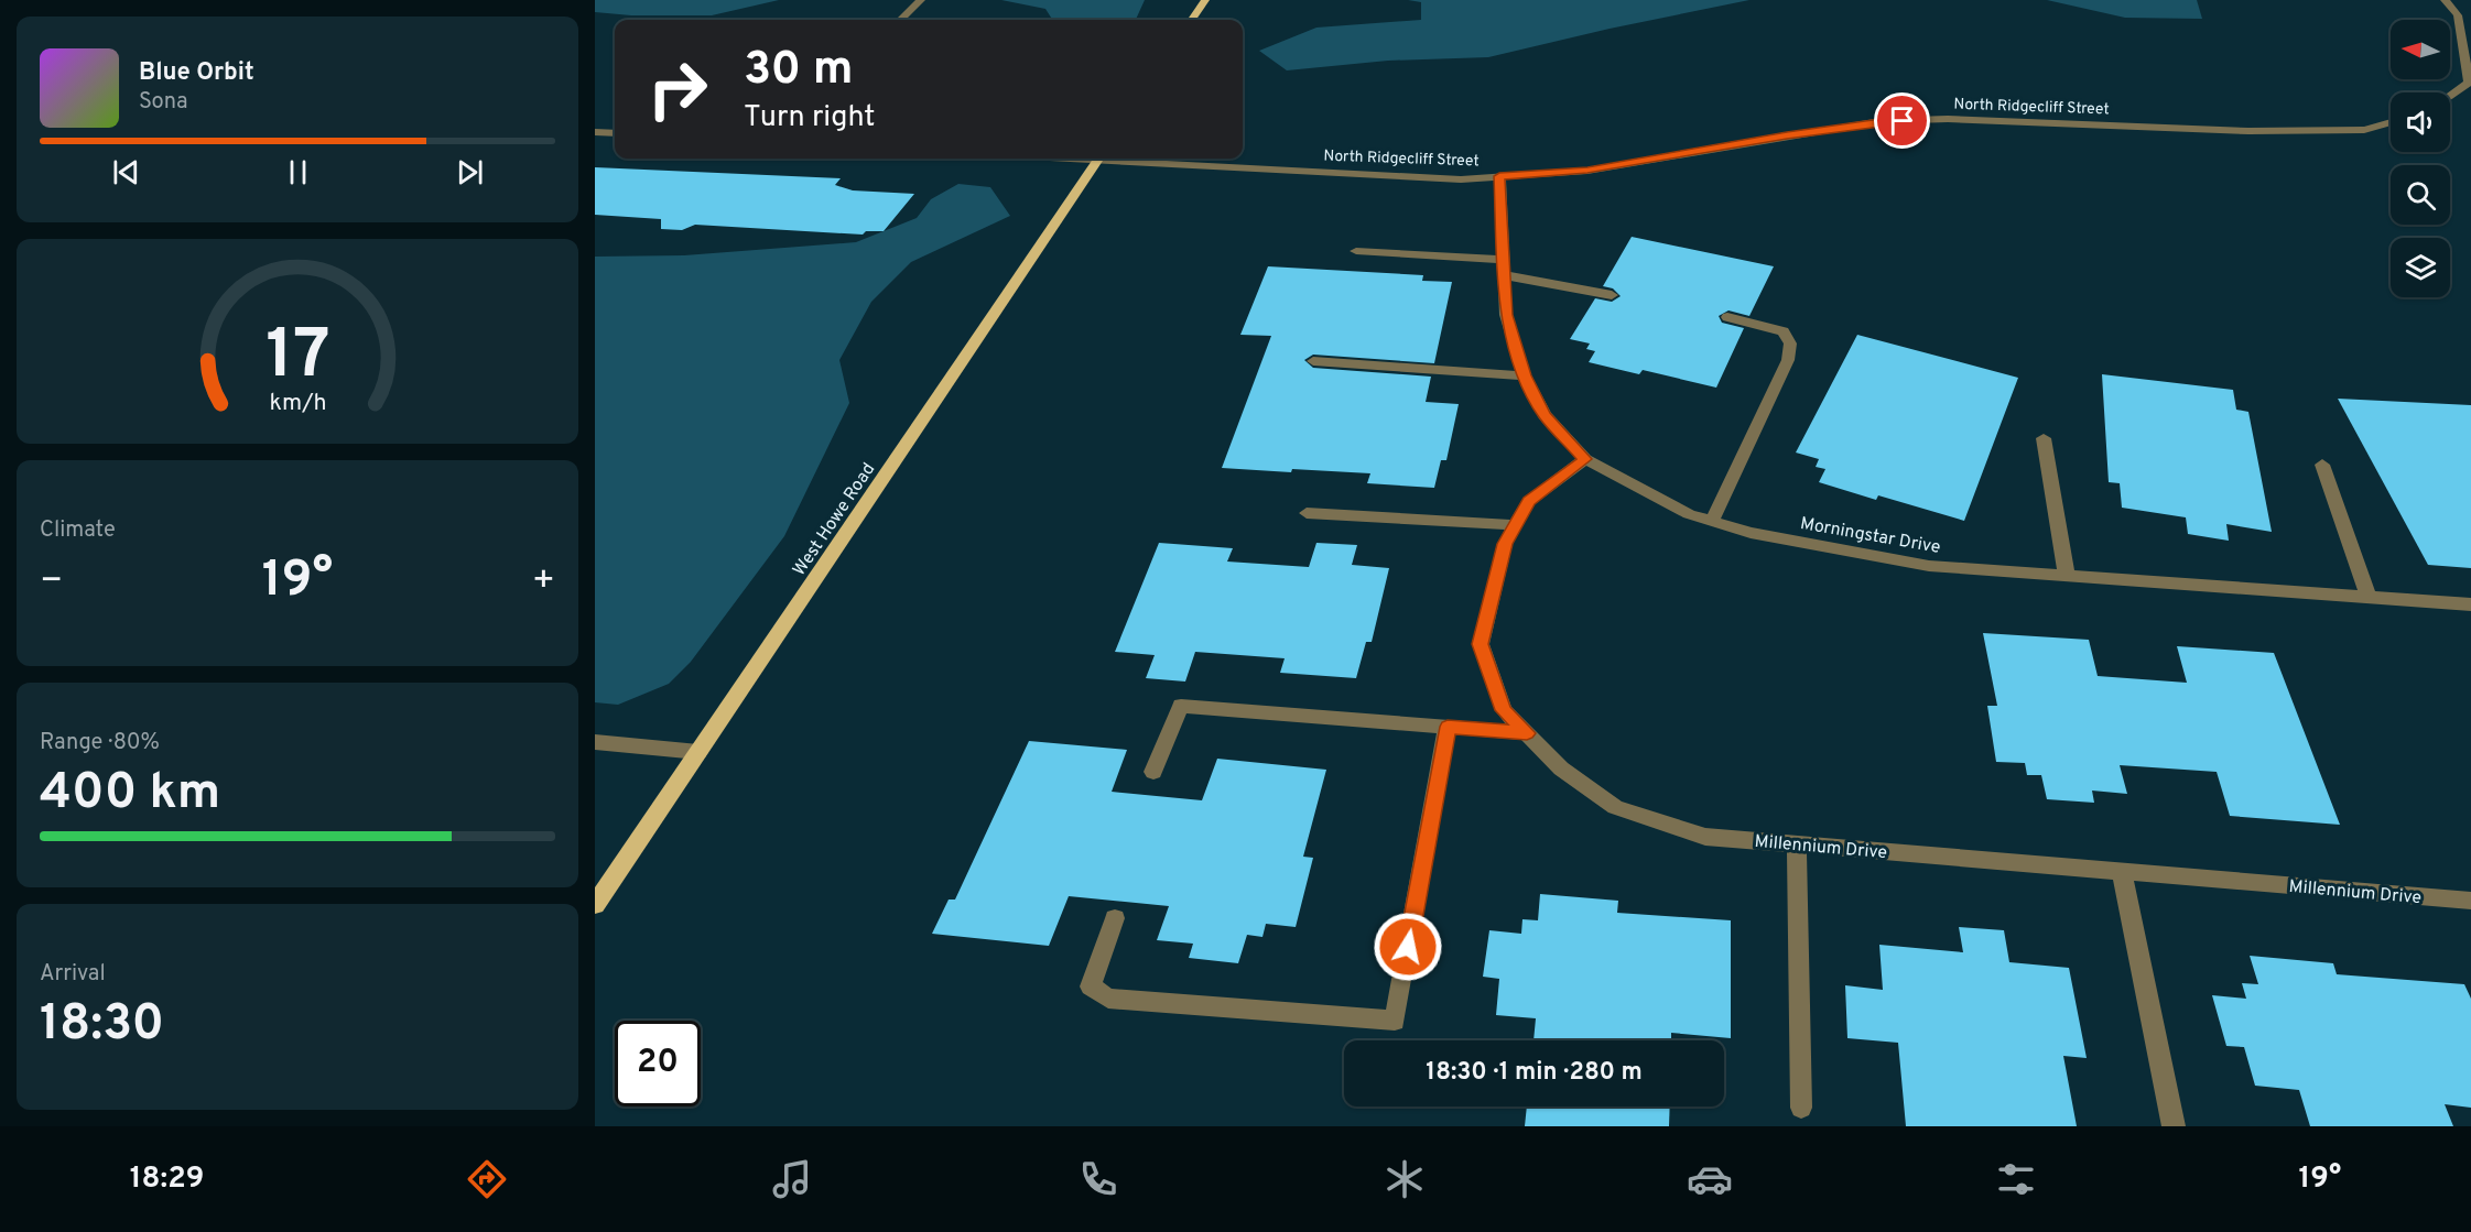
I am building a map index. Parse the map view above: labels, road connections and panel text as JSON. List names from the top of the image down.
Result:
{
  "streets": {
    "main road": ["West Howe Road"],
    "street": ["North Ridgecliff Street", "Morningstar Drive", "Millennium Drive"]
  },
  "crossings": [
    ["North Ridgecliff Street", "Morningstar Drive"],
    ["Morningstar Drive", "Millennium Drive"]
  ],
  "north": "left",
  "page": {
    "turn": ["30 m", "Turn right"],
    "song": ["Blue Orbit", "Sona"],
    "tile": [
      "Climate",
      ["Range · 80%", "400 km"],
      ["Arrival", "18:30"]
    ],
    "heat": ["−", "19°", "+"],
    "limit": "20",
    "trip": "18:30 · 1 min · 280 m",
    "tabs": ["18:29", "19°"],
    "gauge": ["17", "km/h"]
  }
}
